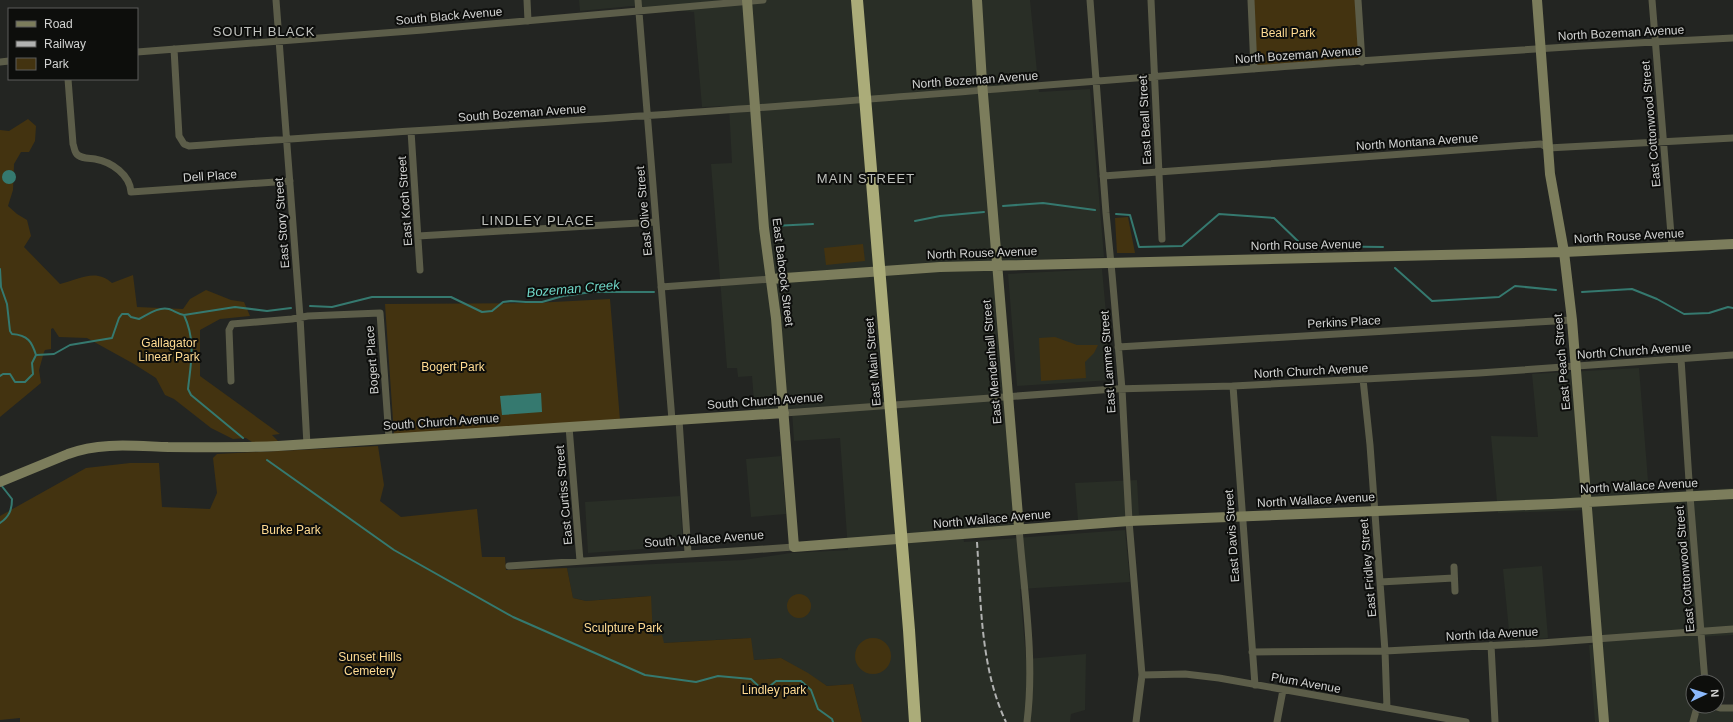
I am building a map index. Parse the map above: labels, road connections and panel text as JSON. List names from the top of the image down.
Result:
{
  "streets": {
    "highway": ["East Main Street"],
    "street": [
      "South Black Avenue",
      "North Bozeman Avenue",
      "South Bozeman Avenue",
      "East Beall Street",
      "East Cottonwood Street",
      "North Montana Avenue",
      "Dell Place",
      "East Koch Street",
      "East Olive Street",
      "East Story Street",
      "North Rouse Avenue",
      "East Babcock Street",
      "Perkins Place",
      "North Church Avenue",
      "Bogert Place",
      "East Mendenhall Street",
      "East Lamme Street",
      "East Peach Street",
      "South Church Avenue",
      "North Wallace Avenue",
      "East Curtiss Street",
      "East Davis Street",
      "South Wallace Avenue",
      "East Fridley Street",
      "North Ida Avenue",
      "Plum Avenue"
    ]
  },
  "crossings": [
    ["South Black Avenue", "South Bozeman Avenue"],
    ["South Black Avenue", "East Olive Street"],
    ["South Black Avenue", "East Story Street"],
    ["South Black Avenue", "East Babcock Street"],
    ["North Bozeman Avenue", "South Bozeman Avenue"],
    ["North Bozeman Avenue", "East Beall Street"],
    ["North Bozeman Avenue", "East Cottonwood Street"],
    ["North Bozeman Avenue", "East Main Street"],
    ["North Bozeman Avenue", "East Mendenhall Street"],
    ["North Bozeman Avenue", "East Lamme Street"],
    ["North Bozeman Avenue", "East Peach Street"],
    ["South Bozeman Avenue", "East Koch Street"],
    ["South Bozeman Avenue", "East Olive Street"],
    ["South Bozeman Avenue", "East Story Street"],
    ["South Bozeman Avenue", "East Babcock Street"],
    ["South Bozeman Avenue", "East Main Street"],
    ["East Beall Street", "North Montana Avenue"],
    ["East Cottonwood Street", "North Montana Avenue"],
    ["East Cottonwood Street", "North Rouse Avenue"],
    ["East Cottonwood Street", "North Church Avenue"],
    ["East Cottonwood Street", "North Wallace Avenue"],
    ["East Cottonwood Street", "North Ida Avenue"],
    ["North Montana Avenue", "East Lamme Street"],
    ["North Montana Avenue", "East Peach Street"],
    ["Dell Place", "East Story Street"],
    ["East Olive Street", "South Church Avenue"],
    ["East Olive Street", "South Wallace Avenue"],
    ["East Story Street", "Bogert Place"],
    ["East Story Street", "South Church Avenue"],
    ["North Rouse Avenue", "East Babcock Street"],
    ["North Rouse Avenue", "East Main Street"],
    ["North Rouse Avenue", "East Mendenhall Street"],
    ["North Rouse Avenue", "East Lamme Street"],
    ["North Rouse Avenue", "East Peach Street"],
    ["East Babcock Street", "South Church Avenue"],
    ["East Babcock Street", "South Wallace Avenue"],
    ["Perkins Place", "East Lamme Street"],
    ["Perkins Place", "East Peach Street"],
    ["North Church Avenue", "East Main Street"],
    ["North Church Avenue", "East Mendenhall Street"],
    ["North Church Avenue", "East Lamme Street"],
    ["North Church Avenue", "East Peach Street"],
    ["North Church Avenue", "South Church Avenue"],
    ["North Church Avenue", "East Davis Street"],
    ["North Church Avenue", "East Fridley Street"],
    ["Bogert Place", "South Church Avenue"],
    ["East Main Street", "South Church Avenue"],
    ["East Main Street", "North Wallace Avenue"],
    ["East Main Street", "South Wallace Avenue"],
    ["East Mendenhall Street", "North Wallace Avenue"],
    ["East Lamme Street", "North Wallace Avenue"],
    ["East Lamme Street", "Plum Avenue"],
    ["East Peach Street", "North Wallace Avenue"],
    ["East Peach Street", "North Ida Avenue"],
    ["South Church Avenue", "East Curtiss Street"],
    ["North Wallace Avenue", "East Davis Street"],
    ["North Wallace Avenue", "South Wallace Avenue"],
    ["North Wallace Avenue", "East Fridley Street"],
    ["East Curtiss Street", "South Wallace Avenue"],
    ["East Davis Street", "North Ida Avenue"],
    ["East Davis Street", "Plum Avenue"],
    ["East Fridley Street", "North Ida Avenue"],
    ["East Fridley Street", "Plum Avenue"]
  ],
  "districts": ["SOUTH BLACK", "MAIN STREET", "LINDLEY PLACE"],
  "water": ["Bozeman Creek"],
  "parks": [
    "Beall Park",
    "Gallagator Linear Park",
    "Bogert Park",
    "Burke Park",
    "Sculpture Park",
    "Sunset Hills Cemetery",
    "Lindley park"
  ],
  "legend": ["Road", "Railway", "Park"],
  "north": "right"
}
